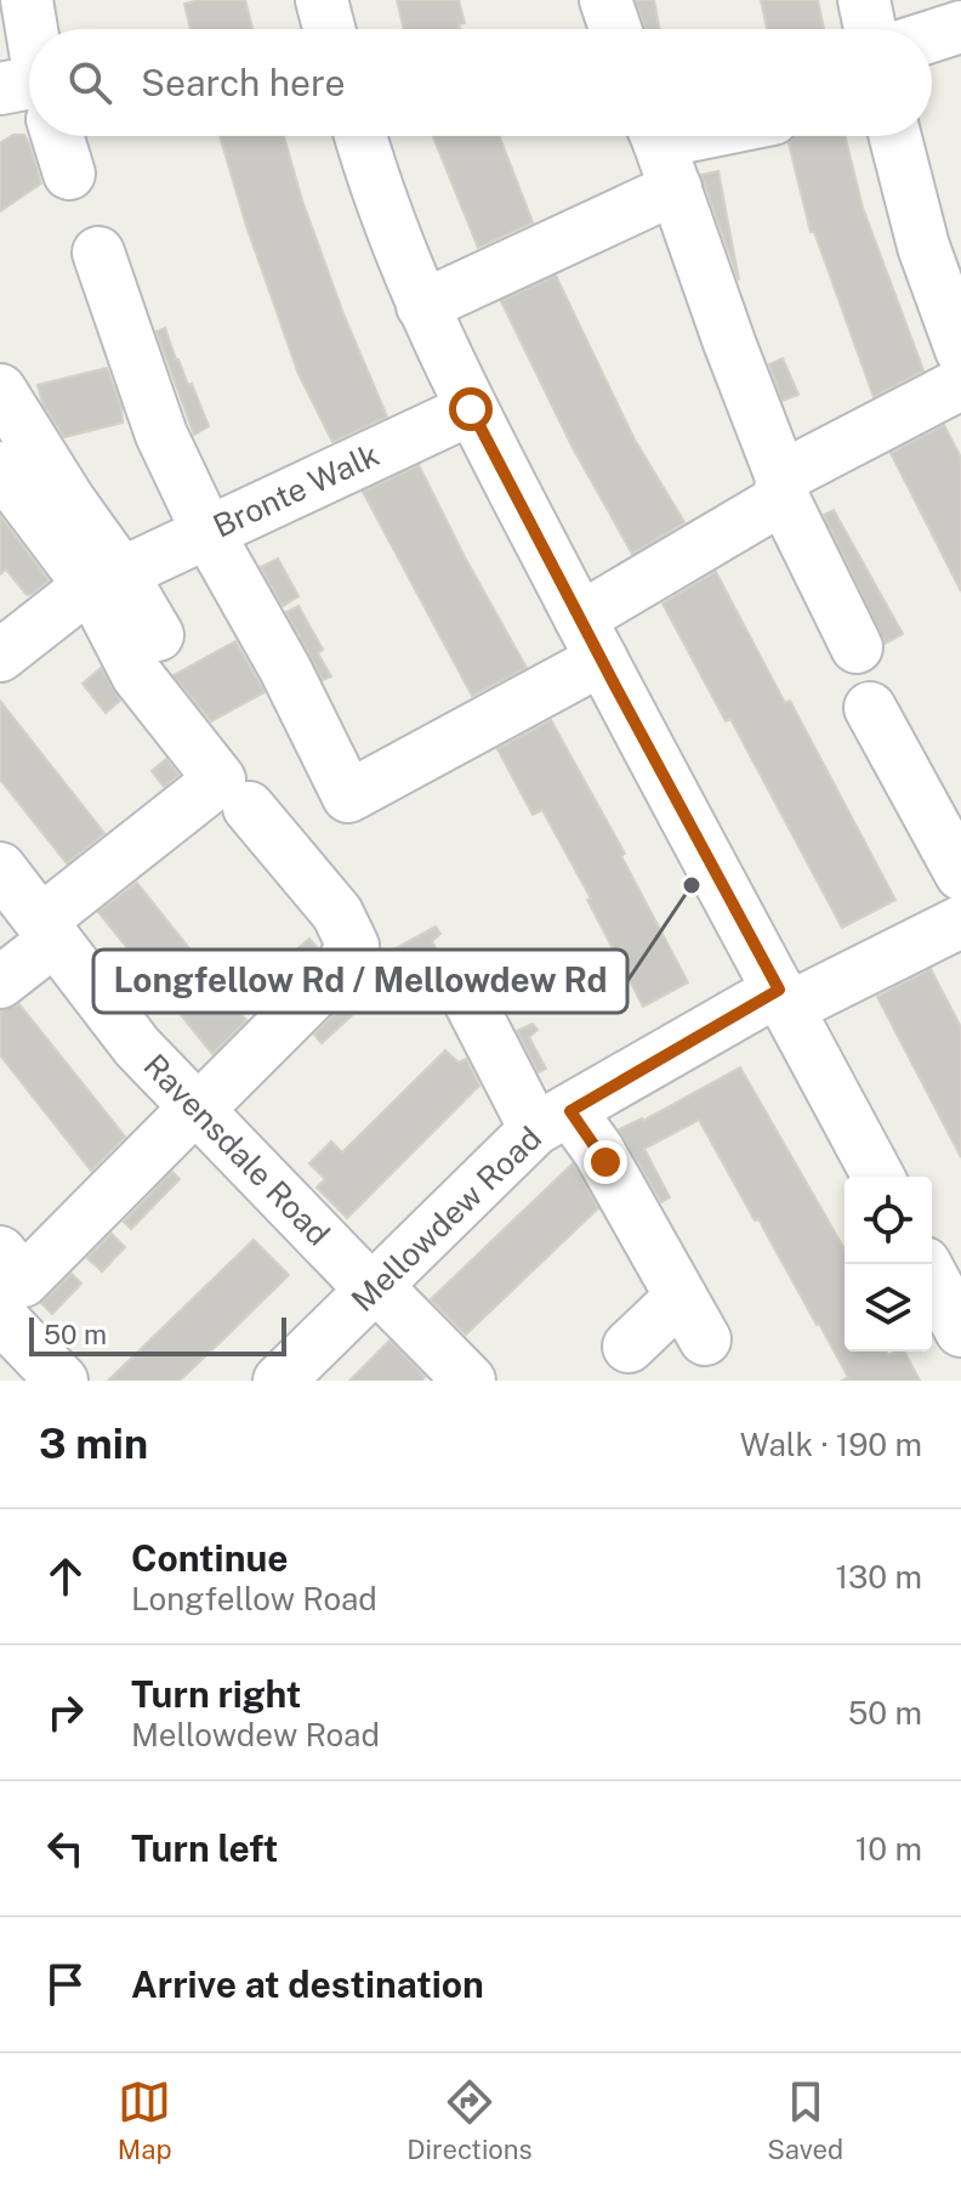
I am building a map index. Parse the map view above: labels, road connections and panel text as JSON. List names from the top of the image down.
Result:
{
  "streets": {
    "street": ["Bronte Walk", "Ravensdale Road", "Mellowdew Road"]
  },
  "crossings": [
    ["Ravensdale Road", "Mellowdew Road"]
  ],
  "places": ["Longfellow Rd / Mellowdew Rd"],
  "scale_bar": "50 m",
  "page": {
    "search": "Search here",
    "scale": "50 m",
    "heading": ["3 min", "Walk · 190 m"],
    "list": [
      ["Continue", "Longfellow Road", "130 m"],
      ["Turn right", "Mellowdew Road", "50 m"],
      ["Turn left", "10 m"],
      "Arrive at destination"
    ],
    "nav": ["Map", "Directions", "Saved"]
  }
}
